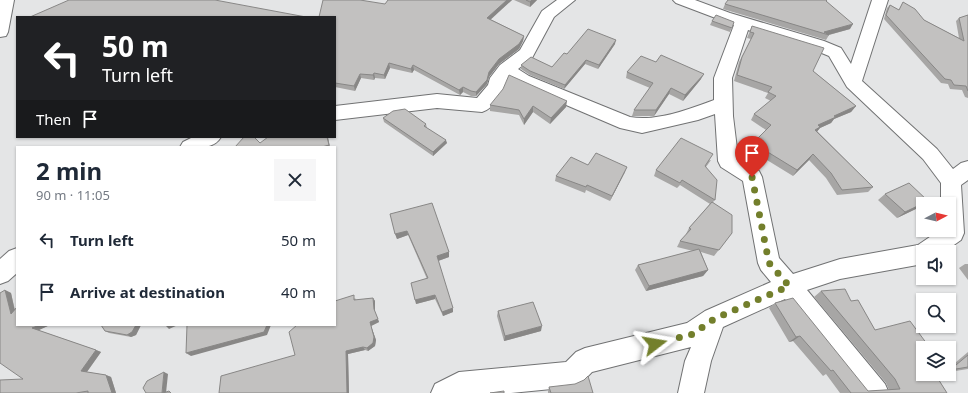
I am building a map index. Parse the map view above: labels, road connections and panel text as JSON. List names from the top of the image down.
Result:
{
  "north": "right",
  "page": {
    "turn": ["50 m", "Turn left"],
    "then": "Then",
    "heading": ["2 min", "90 m · 11:05"],
    "list": [
      {
        "name": "Turn left",
        "value": "50 m"
      },
      {
        "name": "Arrive at destination",
        "value": "40 m"
      }
    ]
  }
}
